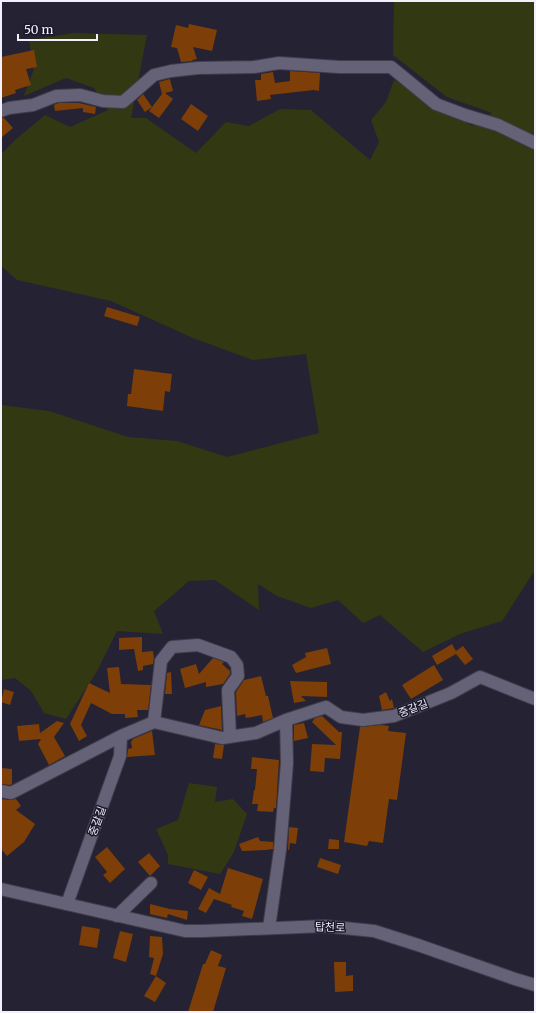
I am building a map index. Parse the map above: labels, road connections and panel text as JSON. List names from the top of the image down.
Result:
{
  "streets": {
    "street": ["중갈길", "탑천로"]
  },
  "crossings": [
    ["중갈길", "탑천로"]
  ],
  "scale_bar": "50 m"
}
